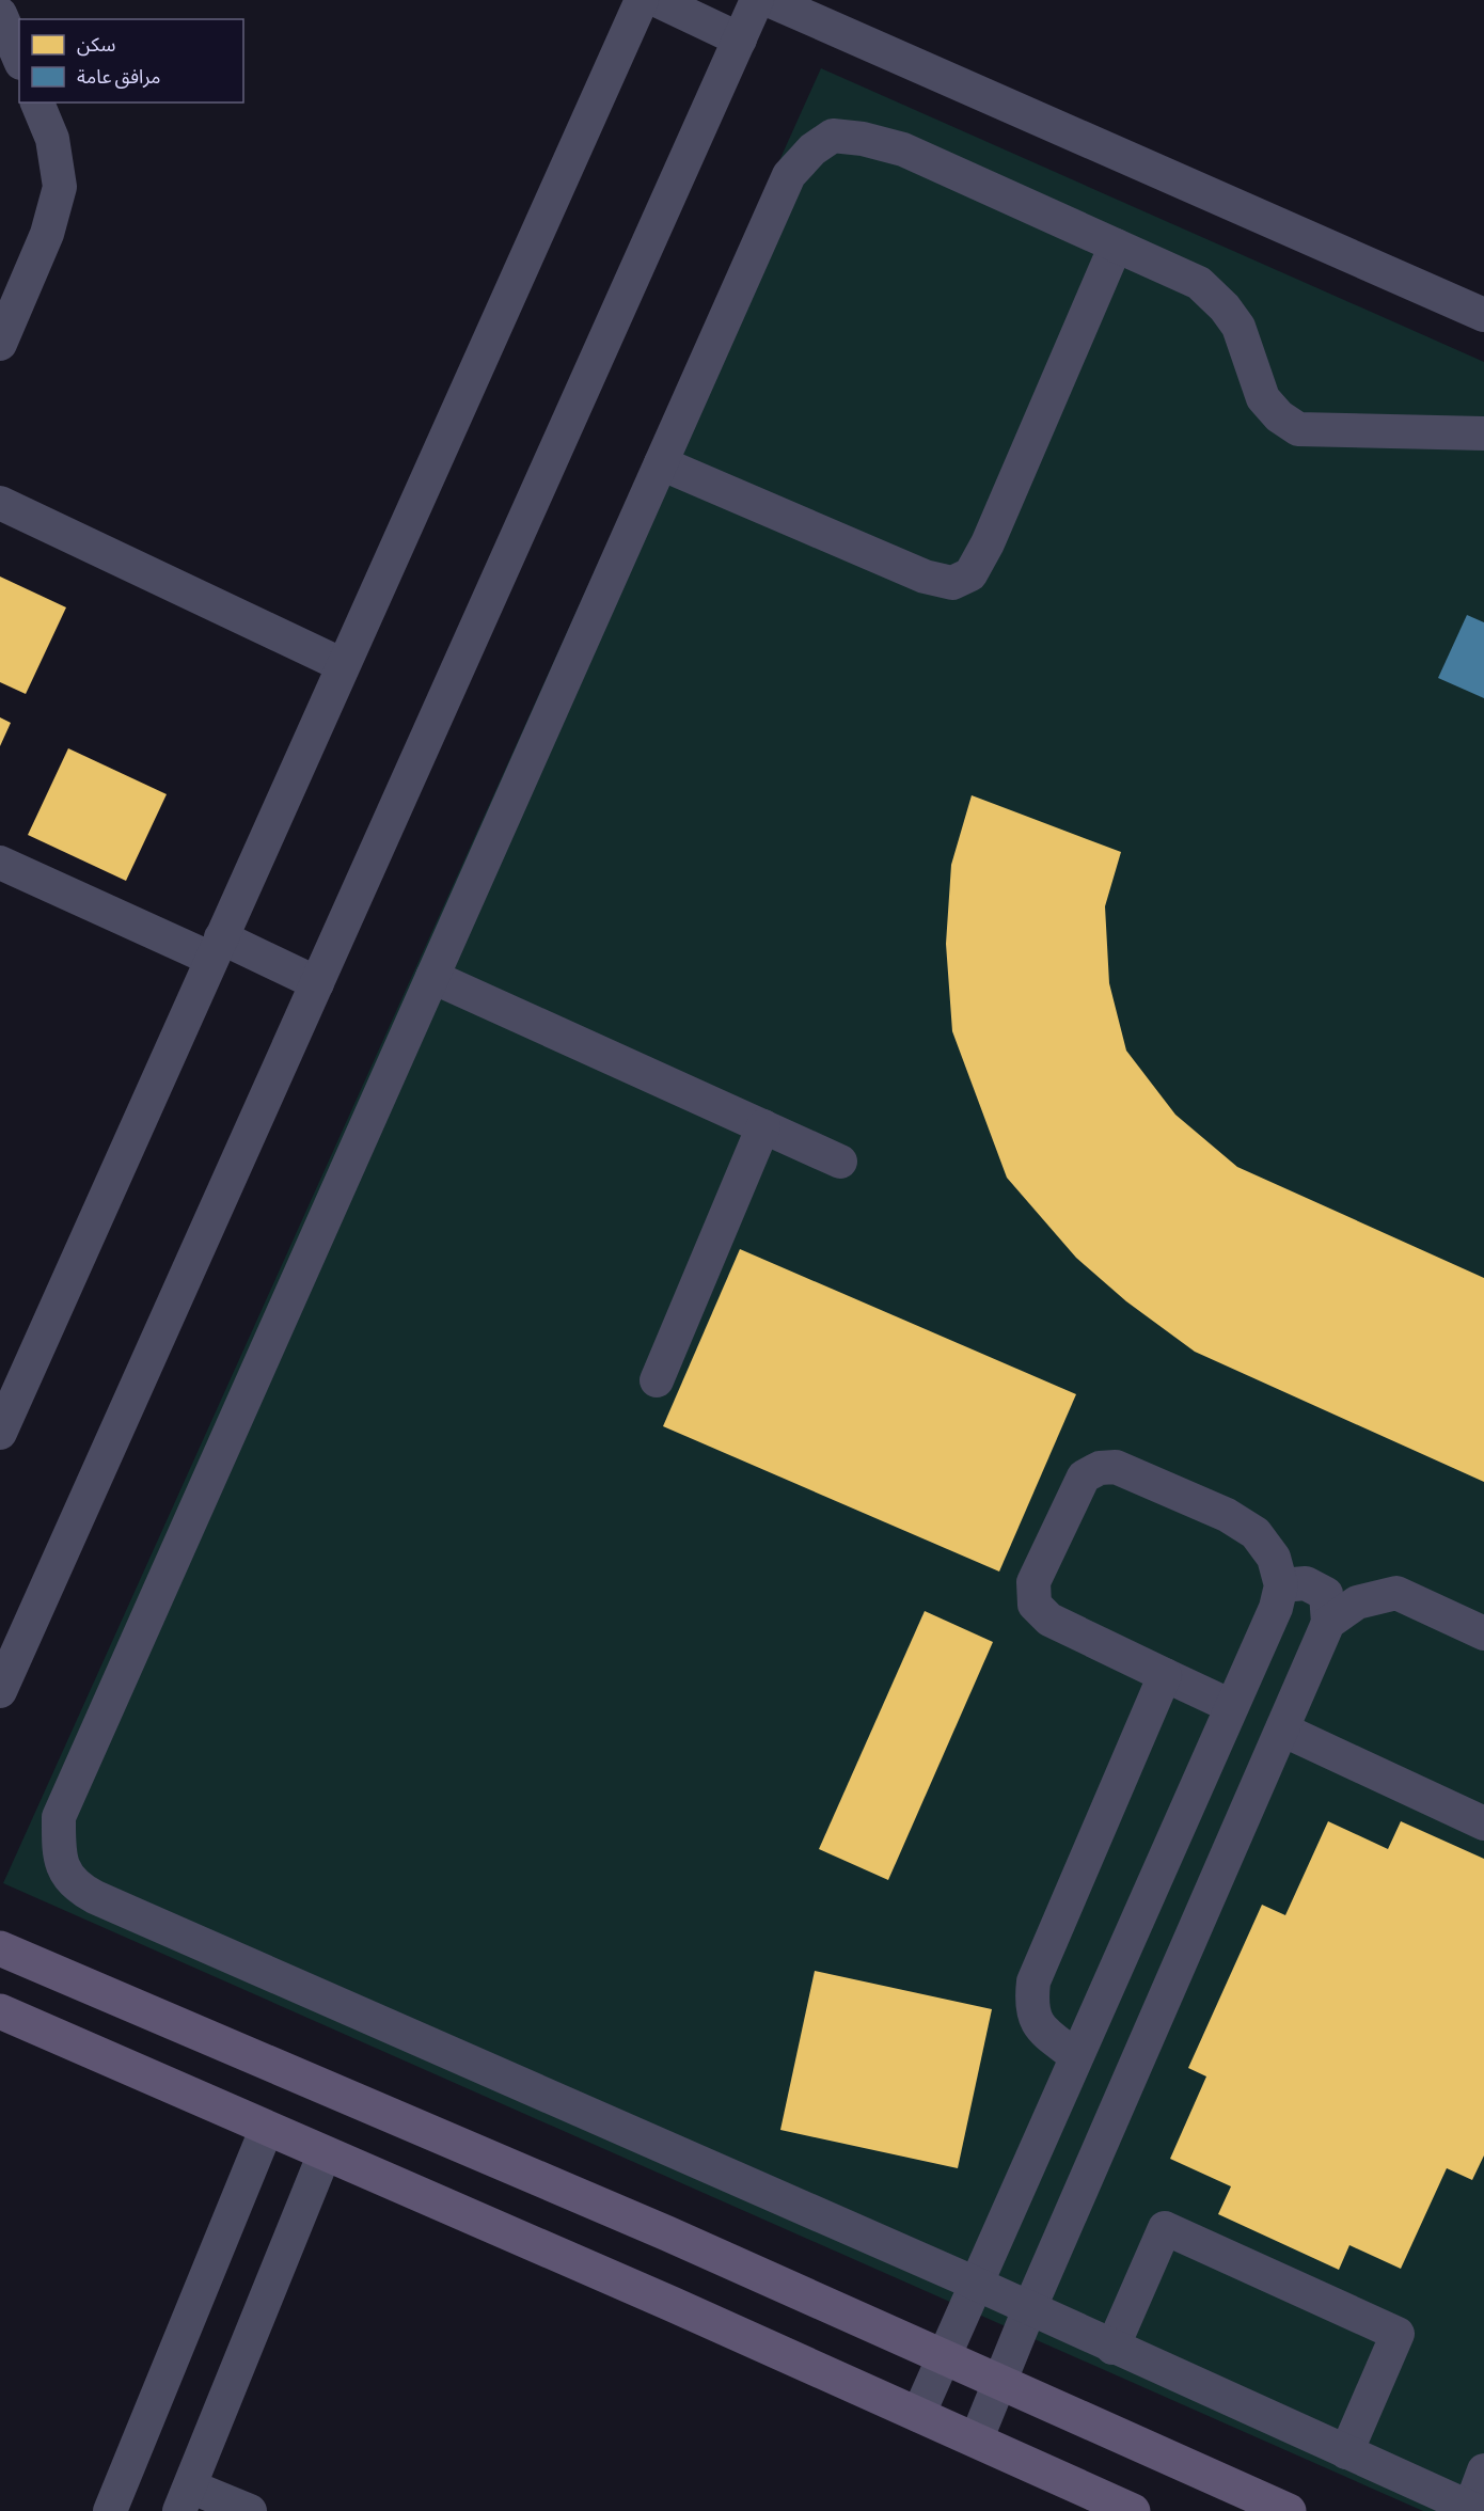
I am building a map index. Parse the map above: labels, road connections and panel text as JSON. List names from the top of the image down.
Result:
{
  "legend": ["سكن", "مرافق عامة"]
}
